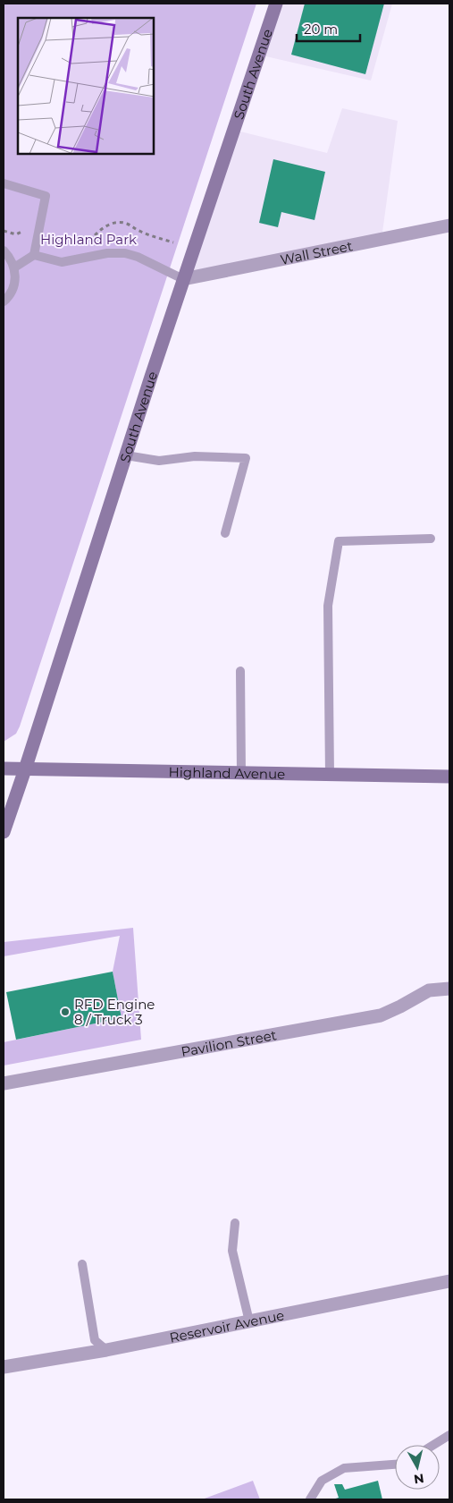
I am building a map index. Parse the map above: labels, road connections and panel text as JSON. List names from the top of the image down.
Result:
{
  "streets": {
    "main road": ["South Avenue", "Highland Avenue"],
    "street": ["Wall Street", "Pavilion Street", "Reservoir Avenue"]
  },
  "crossings": [
    ["South Avenue", "Wall Street"],
    ["South Avenue", "Highland Avenue"]
  ],
  "parks": ["Highland Park"],
  "places": ["RFD Engine 8 / Truck 3"],
  "scale_bar": "20 m",
  "north": "bottom"
}
